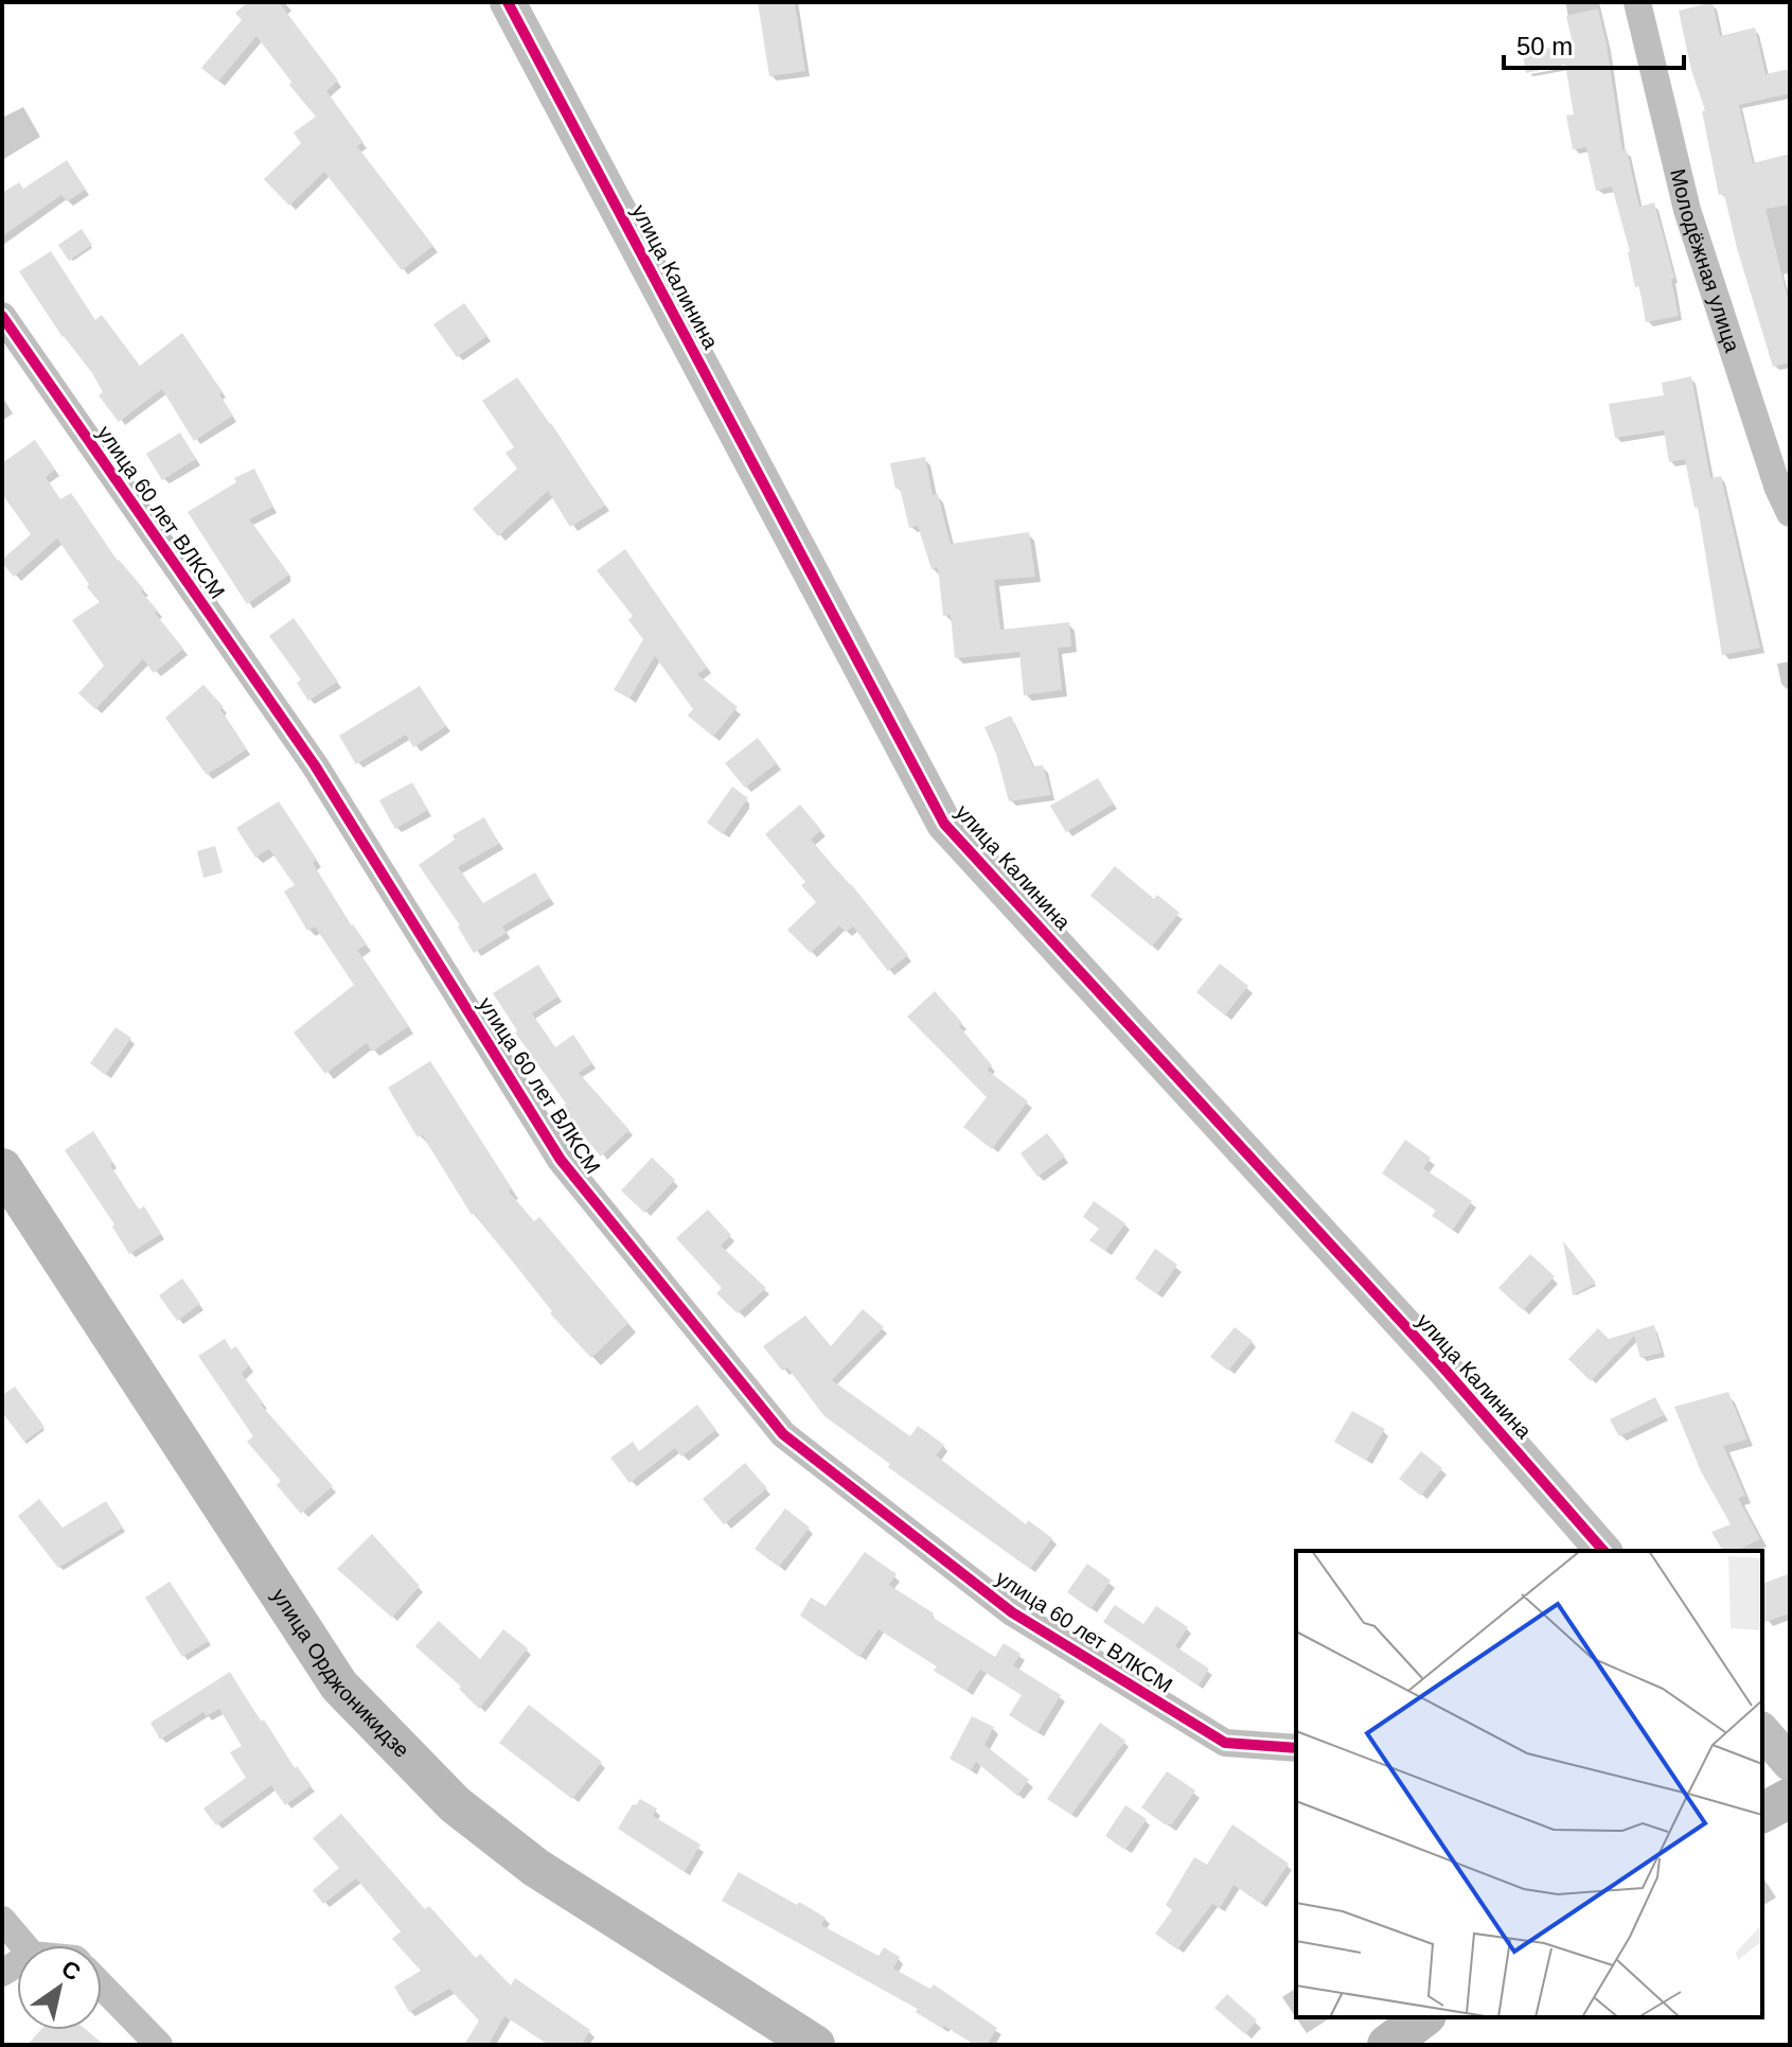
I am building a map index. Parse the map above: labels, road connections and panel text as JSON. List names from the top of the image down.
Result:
{
  "streets": {
    "main road": ["улица Орджоникидзе"],
    "street": ["Молодёжная улица", "улица Калинина", "улица 60 лет ВЛКСМ"]
  },
  "scale_bar": "50 m",
  "north": "top right"
}
